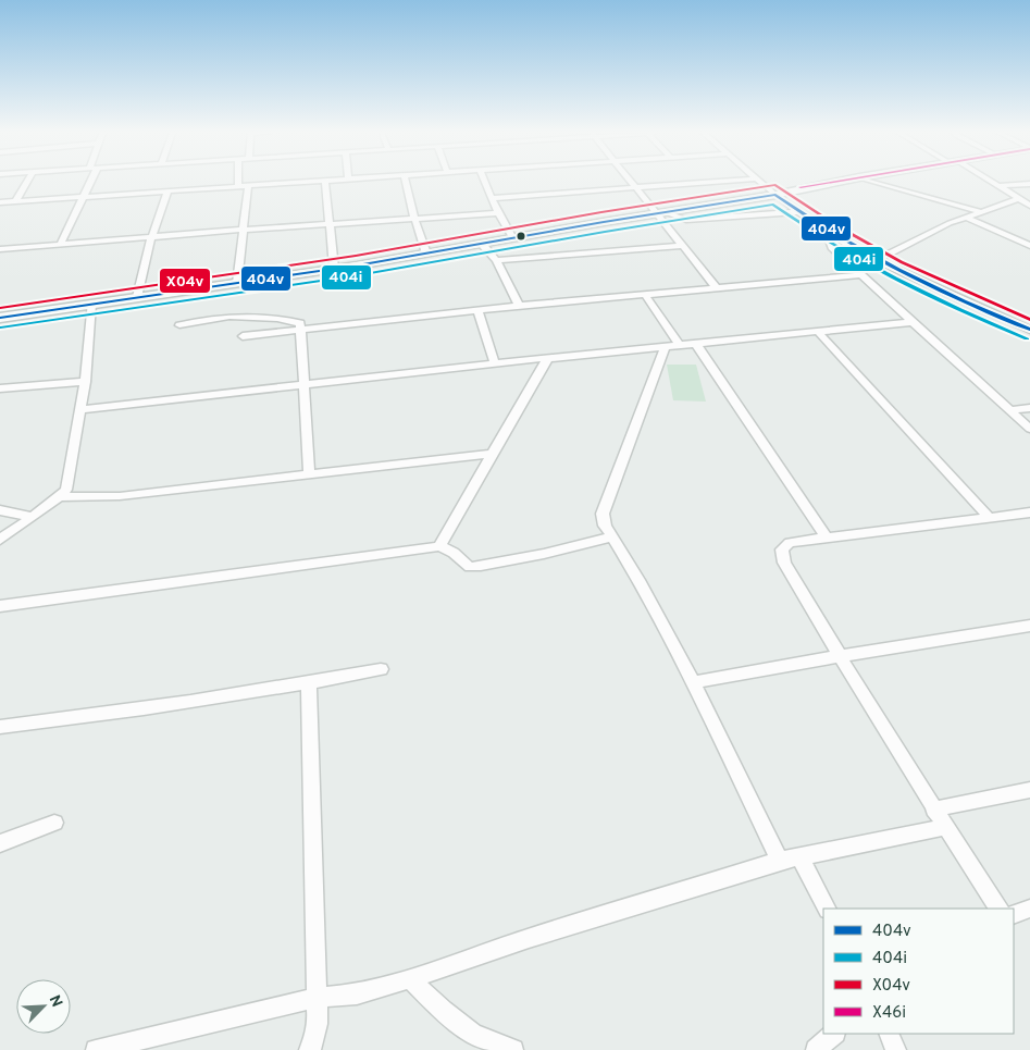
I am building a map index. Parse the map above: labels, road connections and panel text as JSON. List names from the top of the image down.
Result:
{
  "lines": [
    "transit line X46i",
    "transit line X04v",
    "transit line 404v",
    "transit line 404i"
  ],
  "legend": [
    "404v",
    "404i",
    "X04v",
    "X46i"
  ],
  "north": "top right"
}
